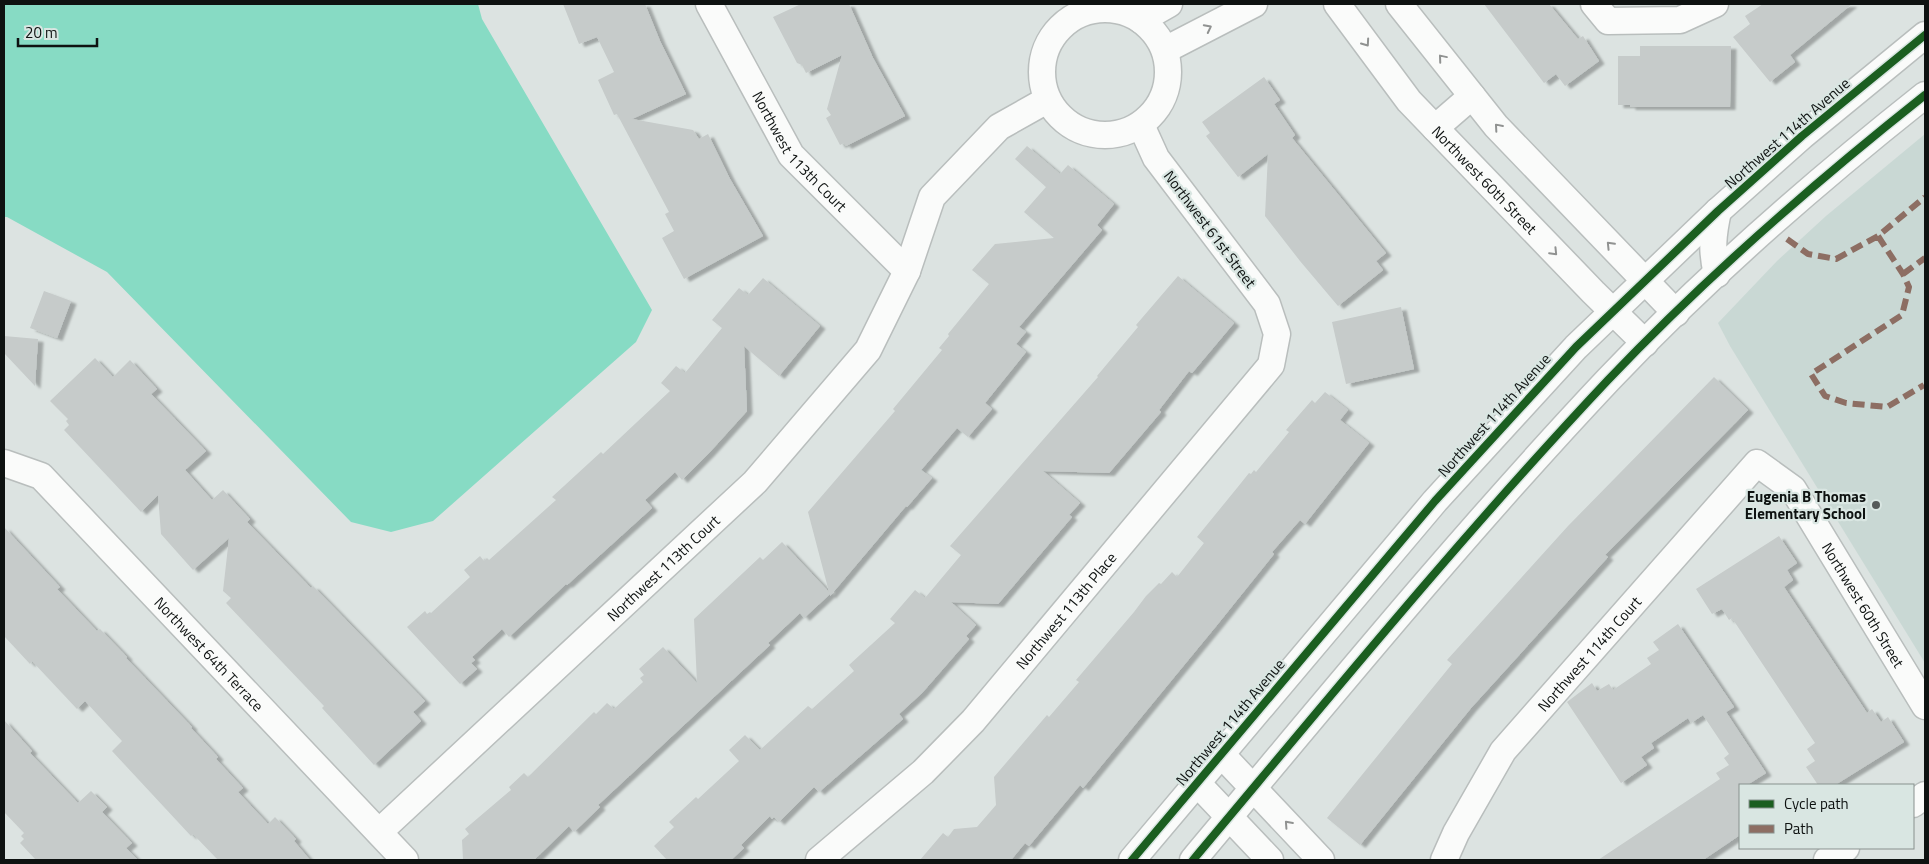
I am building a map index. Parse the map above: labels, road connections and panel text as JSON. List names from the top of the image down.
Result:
{
  "streets": {
    "street": [
      "Northwest 114th Avenue",
      "Northwest 113th Court",
      "Northwest 60th Street",
      "Northwest 61st Street",
      "Northwest 113th Place",
      "Northwest 64th Terrace",
      "Northwest 114th Court"
    ]
  },
  "crossings": [
    ["Northwest 114th Avenue", "Northwest 60th Street"],
    ["Northwest 113th Court", "Northwest 61st Street"],
    ["Northwest 113th Court", "Northwest 64th Terrace"],
    ["Northwest 60th Street", "Northwest 114th Court"],
    ["Northwest 61st Street", "Northwest 113th Place"]
  ],
  "places": ["Eugenia B Thomas Elementary School"],
  "legend": ["Cycle path", "Path"],
  "scale_bar": "20 m"
}
